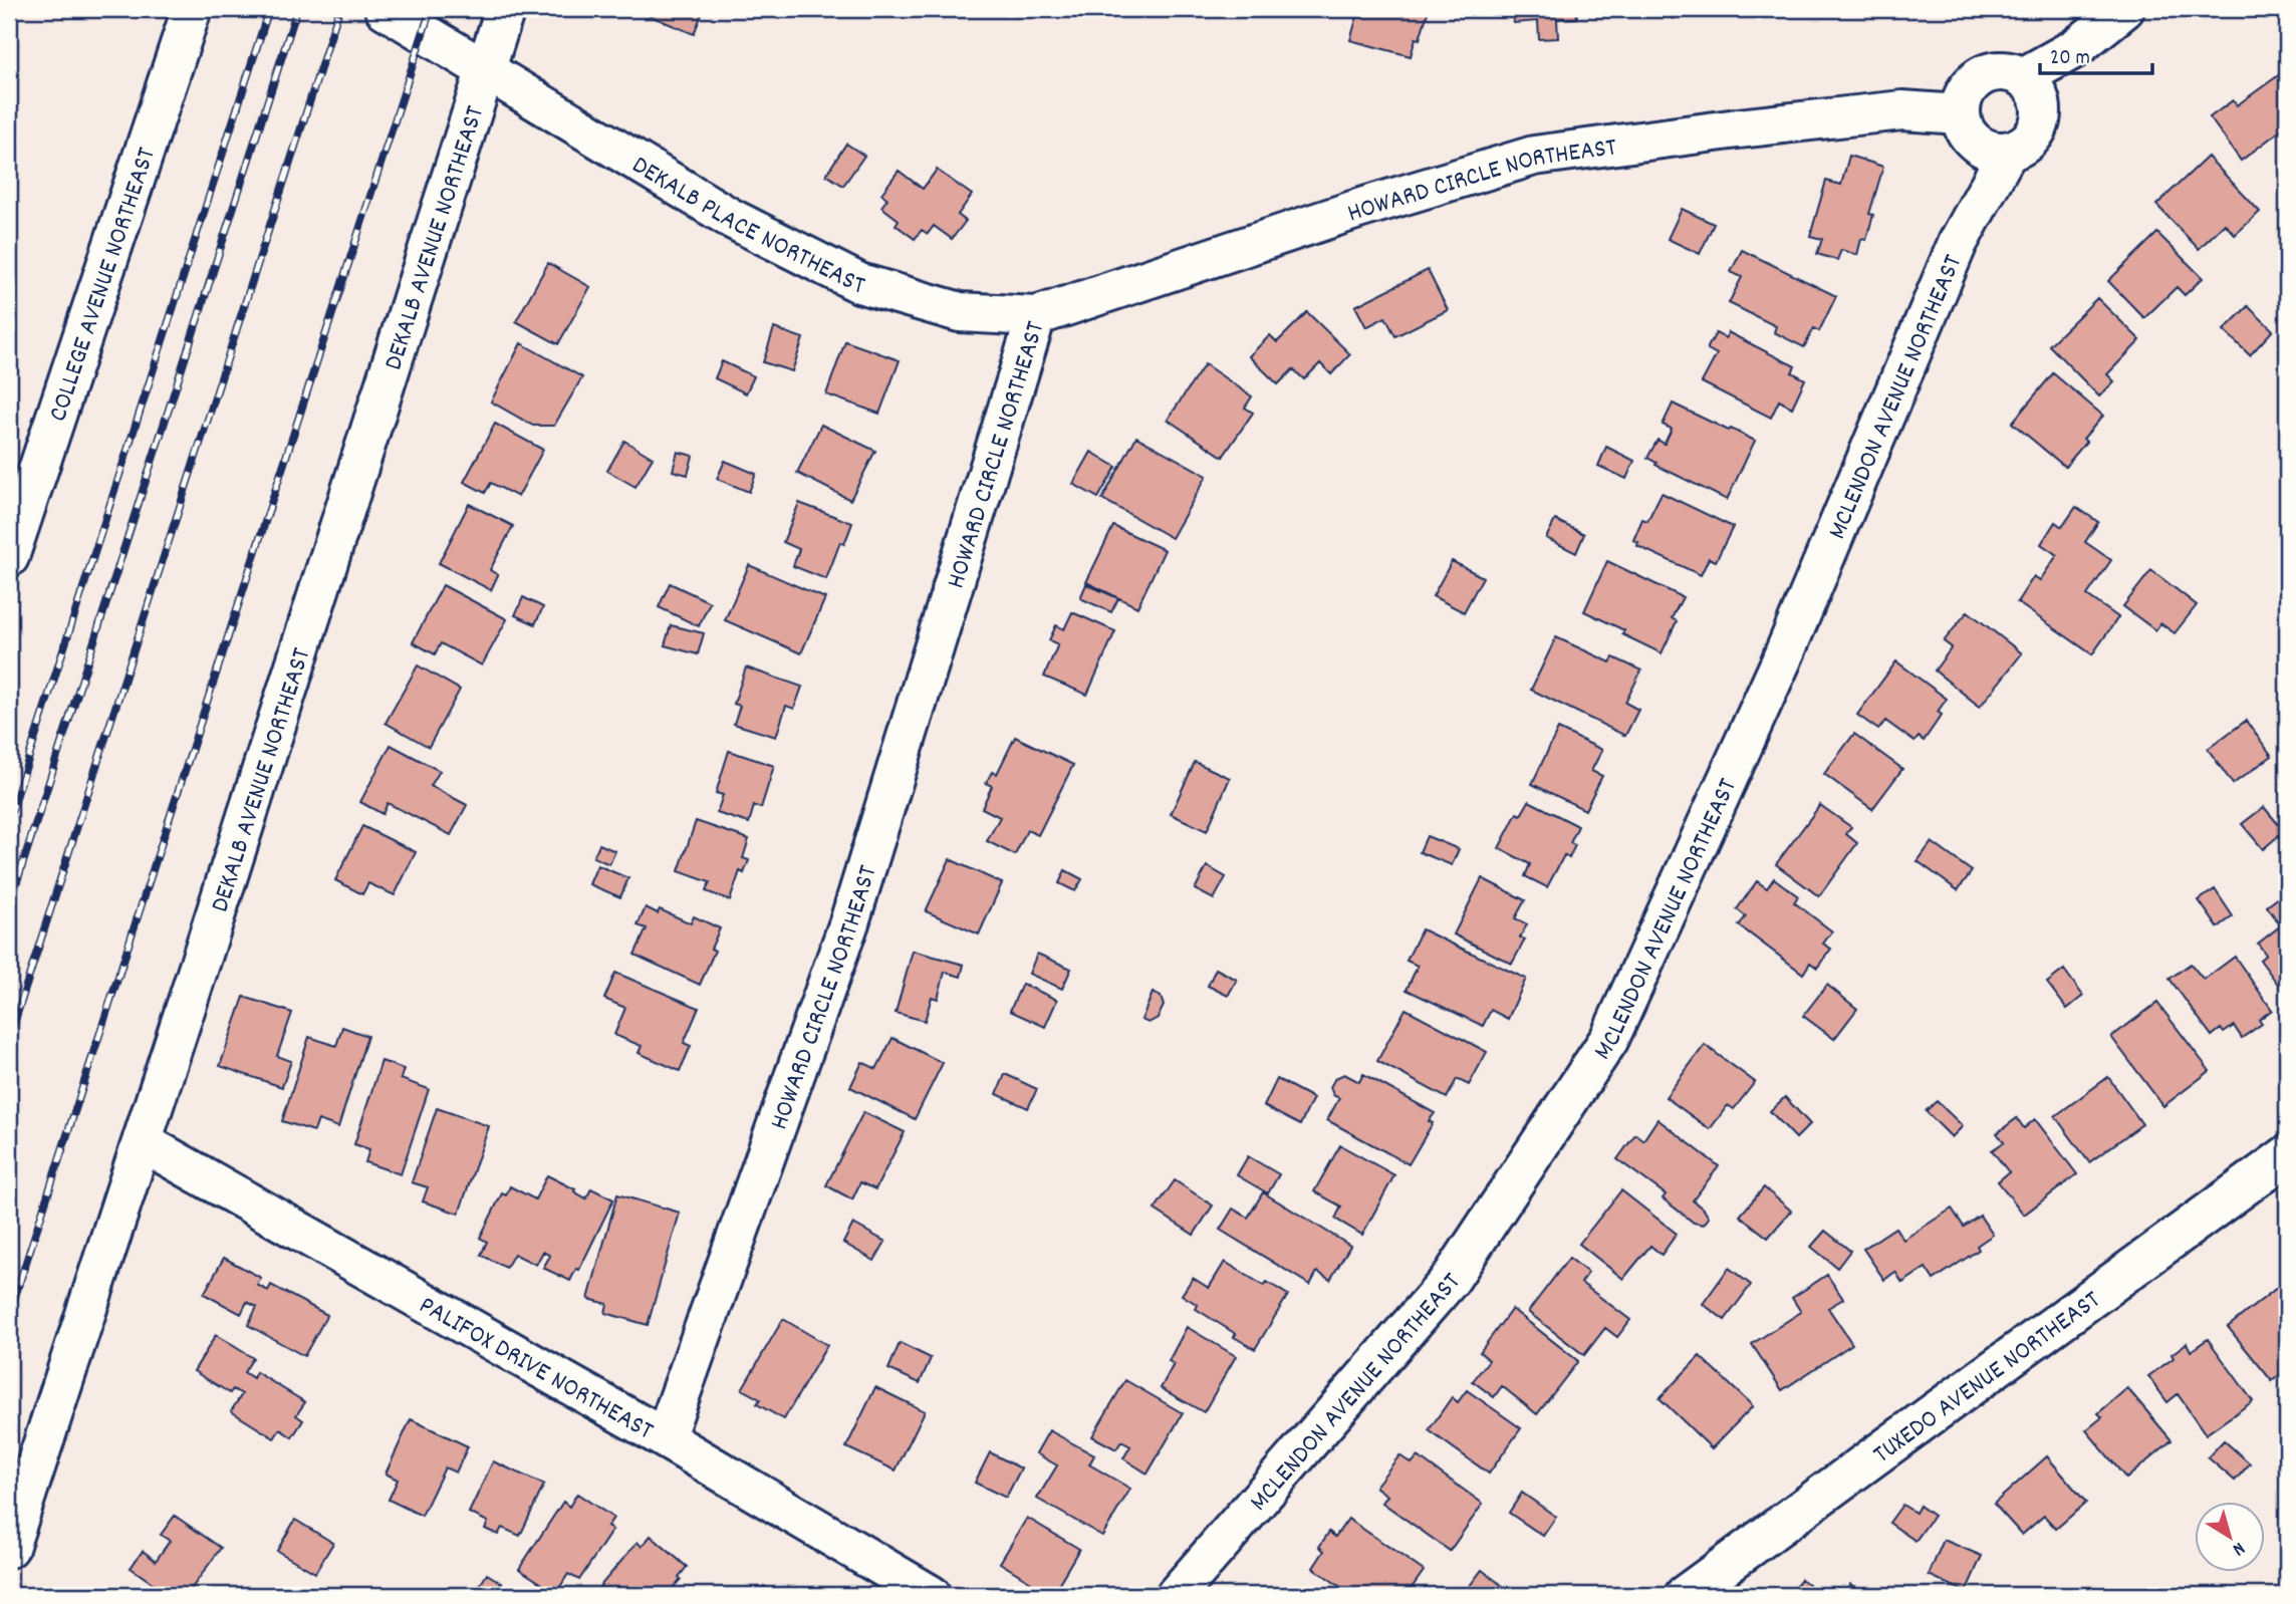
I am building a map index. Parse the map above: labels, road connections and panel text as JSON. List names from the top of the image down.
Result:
{
  "streets": {
    "street": [
      "HOWARD CIRCLE NORTHEAST",
      "DEKALB PLACE NORTHEAST",
      "DEKALB AVENUE NORTHEAST",
      "COLLEGE AVENUE NORTHEAST",
      "MCLENDON AVENUE NORTHEAST",
      "PALIFOX DRIVE NORTHEAST",
      "TUXEDO AVENUE NORTHEAST"
    ]
  },
  "crossings": [
    ["HOWARD CIRCLE NORTHEAST", "DEKALB PLACE NORTHEAST"],
    ["HOWARD CIRCLE NORTHEAST", "MCLENDON AVENUE NORTHEAST"],
    ["HOWARD CIRCLE NORTHEAST", "PALIFOX DRIVE NORTHEAST"],
    ["DEKALB PLACE NORTHEAST", "DEKALB AVENUE NORTHEAST"],
    ["DEKALB AVENUE NORTHEAST", "PALIFOX DRIVE NORTHEAST"]
  ],
  "scale_bar": "20 m",
  "north": "bottom right"
}
